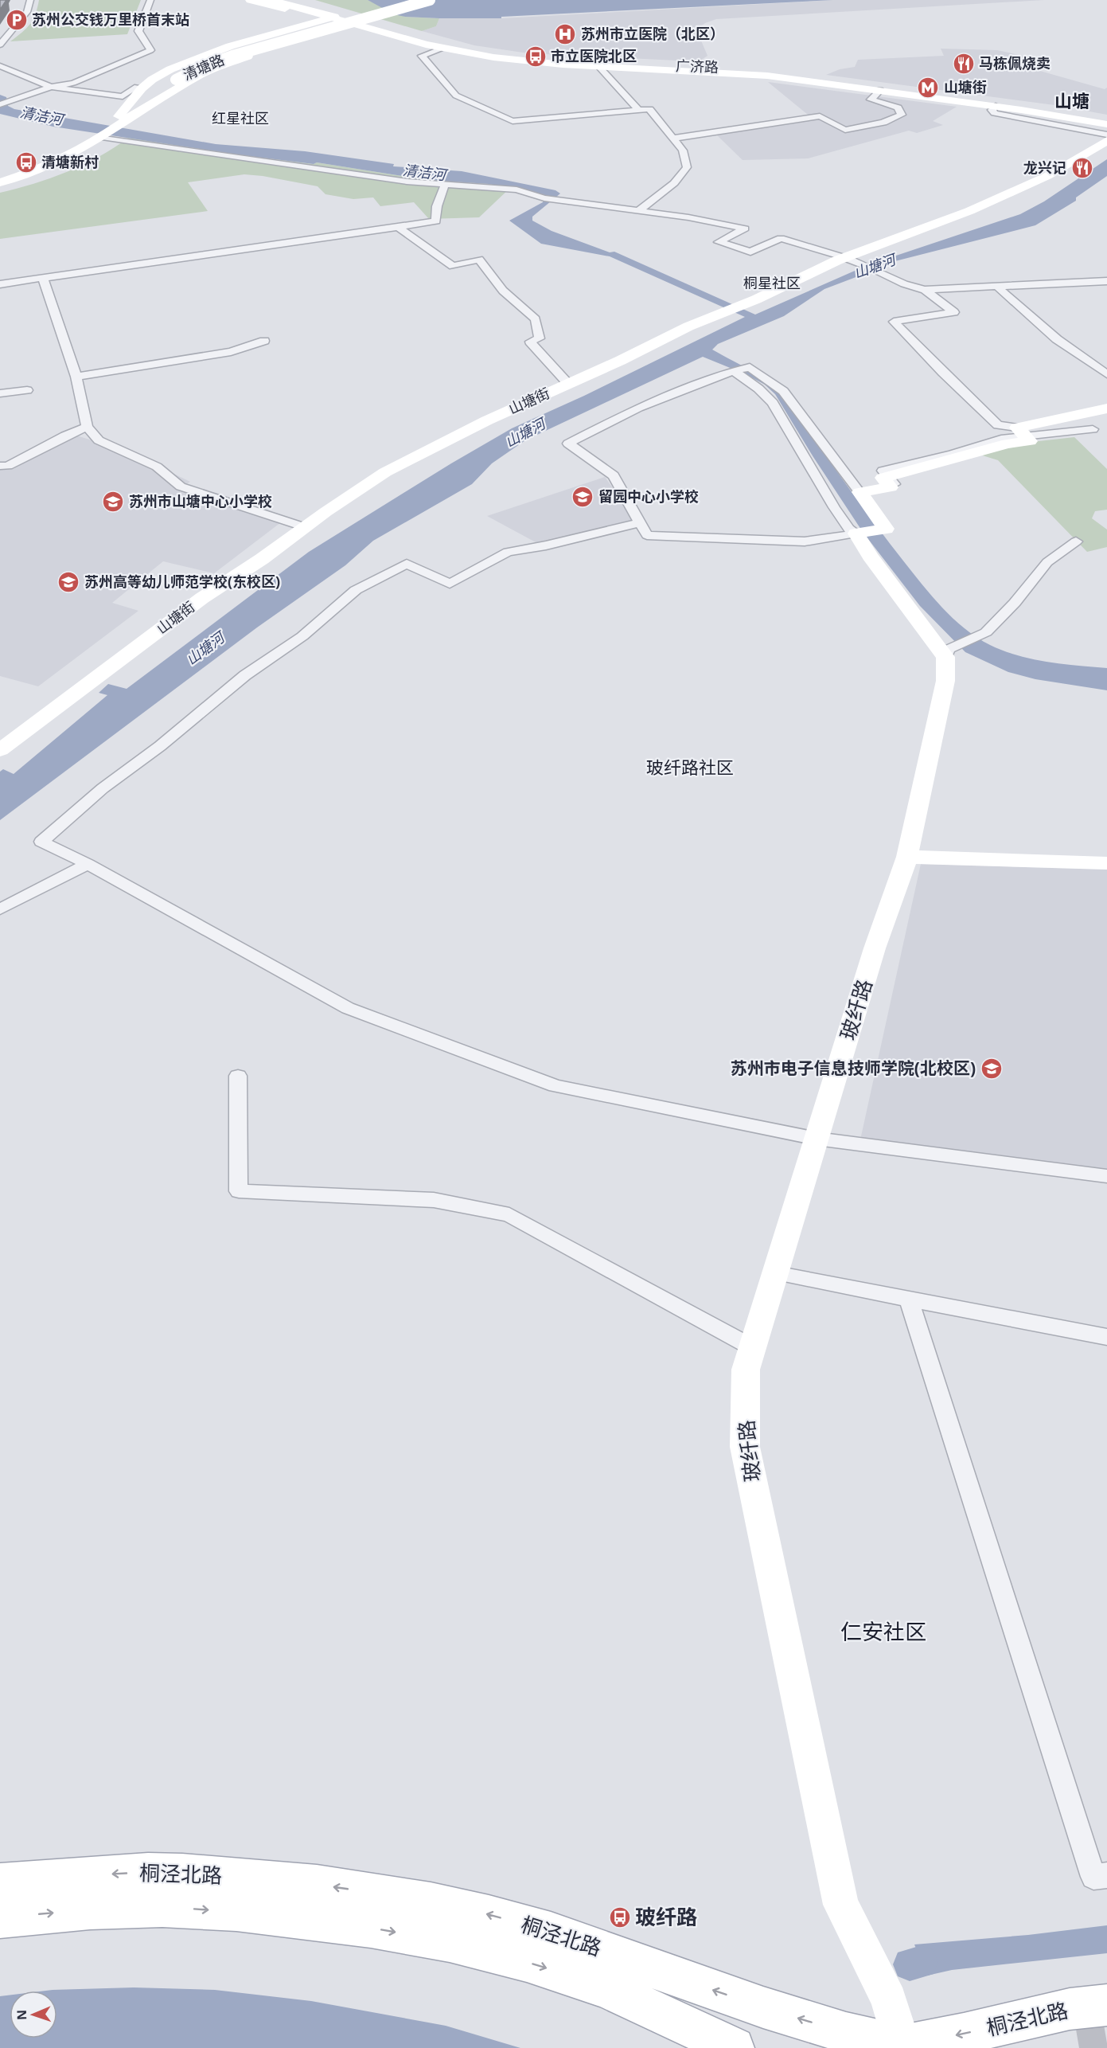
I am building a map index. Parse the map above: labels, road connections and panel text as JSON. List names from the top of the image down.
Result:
{
  "streets": {
    "main road": [
      "广济路",
      "清塘路",
      "山塘街",
      "玻纤路",
      "桐泾北路"
    ]
  },
  "crossings": [
    ["玻纤路", "桐泾北路"]
  ],
  "districts": [
    "山塘",
    "红星社区",
    "桐星社区",
    "玻纤路社区",
    "仁安社区"
  ],
  "water": ["清洁河", "山塘河"],
  "places": {
    "parking": ["苏州公交钱万里桥首末站"],
    "hospital": ["苏州市立医院（北区）"],
    "bus stop": ["市立医院北区", "清塘新村", "玻纤路"],
    "restaurant": ["马栋佩烧卖", "龙兴记"],
    "metro station": ["山塘街"],
    "school or university": [
      "留园中心小学校",
      "苏州市山塘中心小学校",
      "苏州高等幼儿师范学校(东校区)",
      "苏州市电子信息技师学院(北校区)"
    ]
  },
  "north": "left"
}
